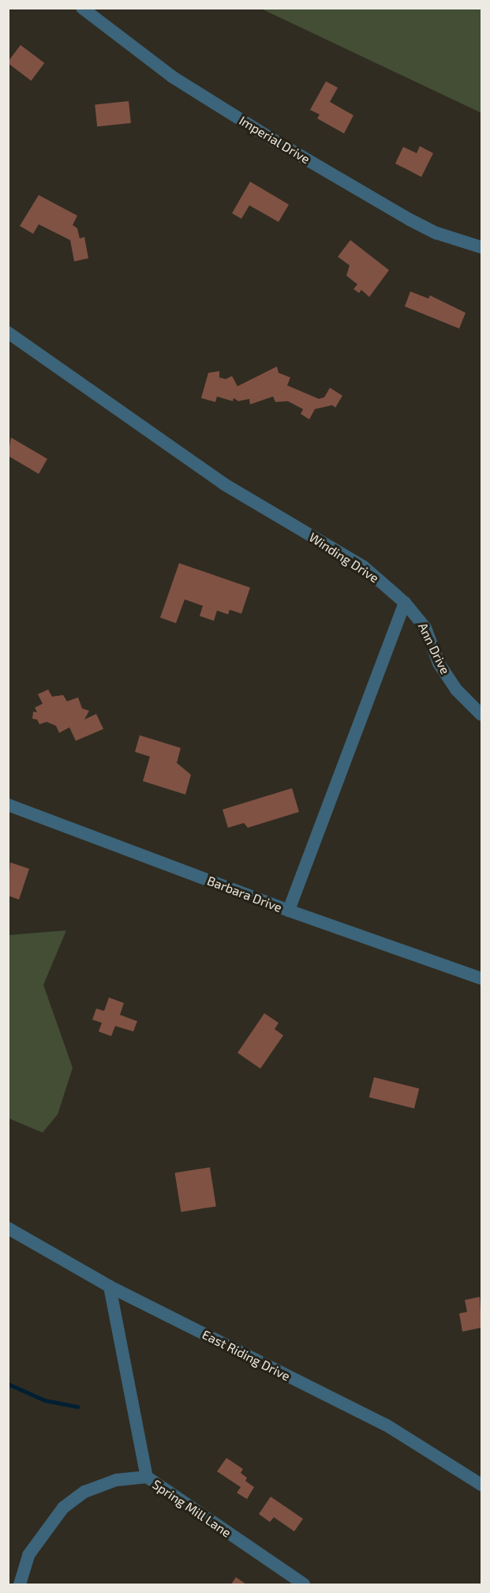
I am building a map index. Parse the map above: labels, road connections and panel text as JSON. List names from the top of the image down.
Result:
{
  "streets": {
    "street": [
      "Imperial Drive",
      "Winding Drive",
      "Ann Drive",
      "Barbara Drive",
      "East Riding Drive",
      "Spring Mill Lane"
    ]
  },
  "crossings": [
    ["Winding Drive", "Ann Drive"],
    ["East Riding Drive", "Spring Mill Lane"]
  ]
}
